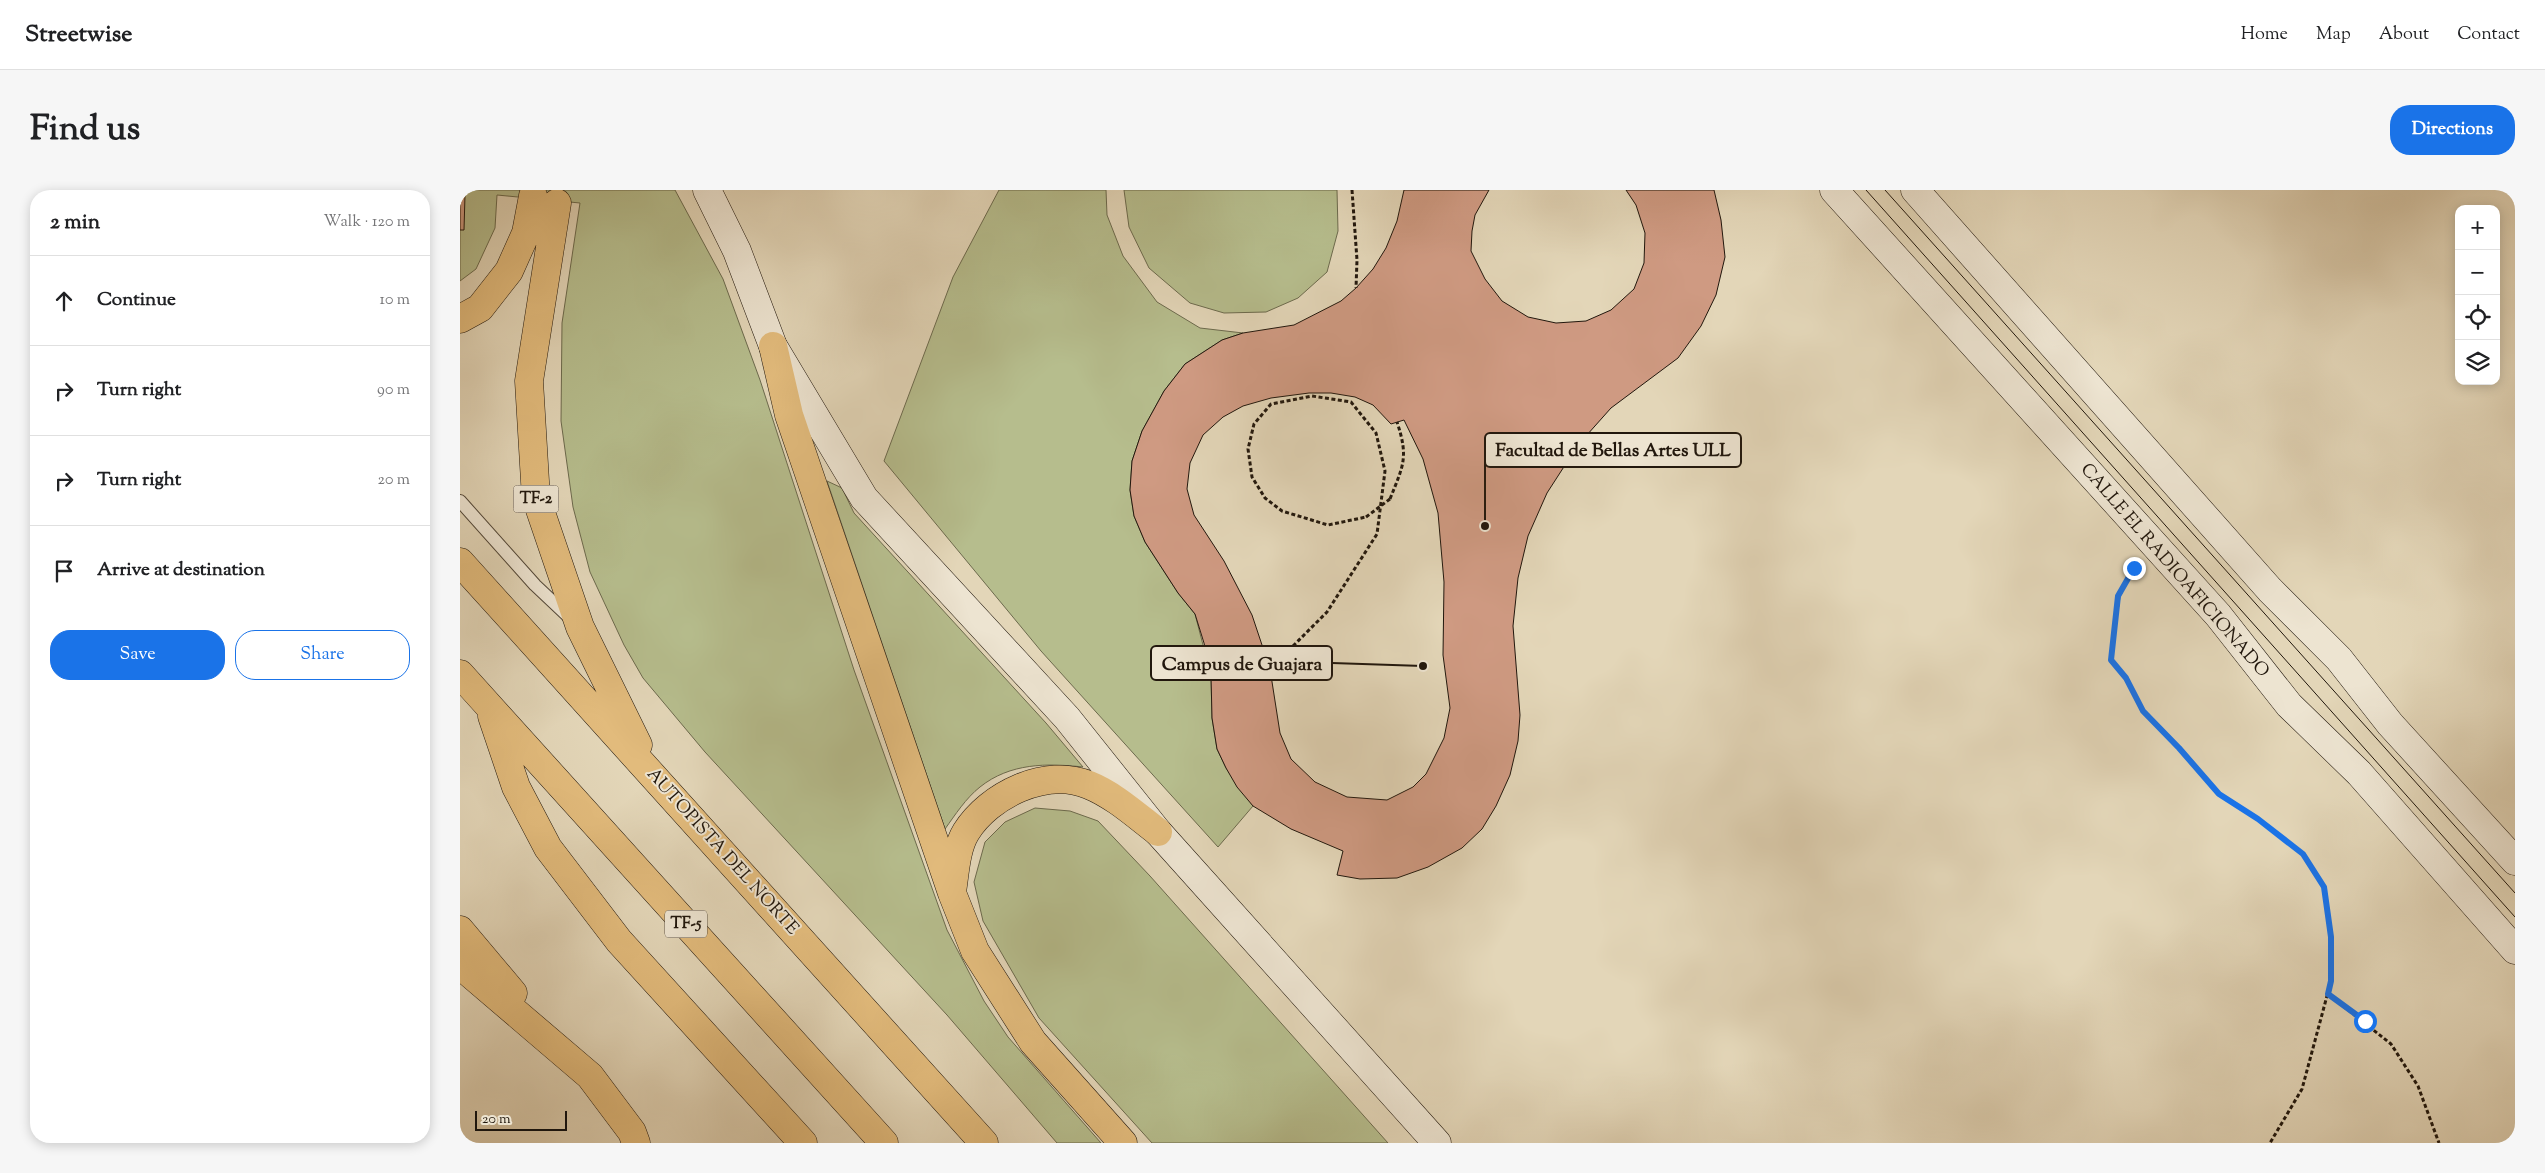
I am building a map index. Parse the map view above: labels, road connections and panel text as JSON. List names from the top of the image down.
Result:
{
  "streets": {
    "highway": ["TF-2", "AUTOPISTA DEL NORTE", "TF-5"],
    "street": ["CALLE EL RADIOAFICIONADO"]
  },
  "crossings": [
    ["TF-2", "AUTOPISTA DEL NORTE"]
  ],
  "places": ["Facultad de Bellas Artes ULL", "Campus de Guajara"],
  "scale_bar": "20 m",
  "page": {
    "header": "Streetwise",
    "nav": [
      "Home",
      "Map",
      "About",
      "Contact"
    ],
    "title": "Find us",
    "buttons": [
      "Directions",
      ["Save", "Share"]
    ],
    "heading": ["2 min", "Walk · 120 m"],
    "map_buttons": ["+", "−"],
    "list": [
      ["Continue", "10 m"],
      ["Turn right", "90 m"],
      ["Turn right", "20 m"],
      "Arrive at destination"
    ],
    "scale": "20 m"
  }
}
